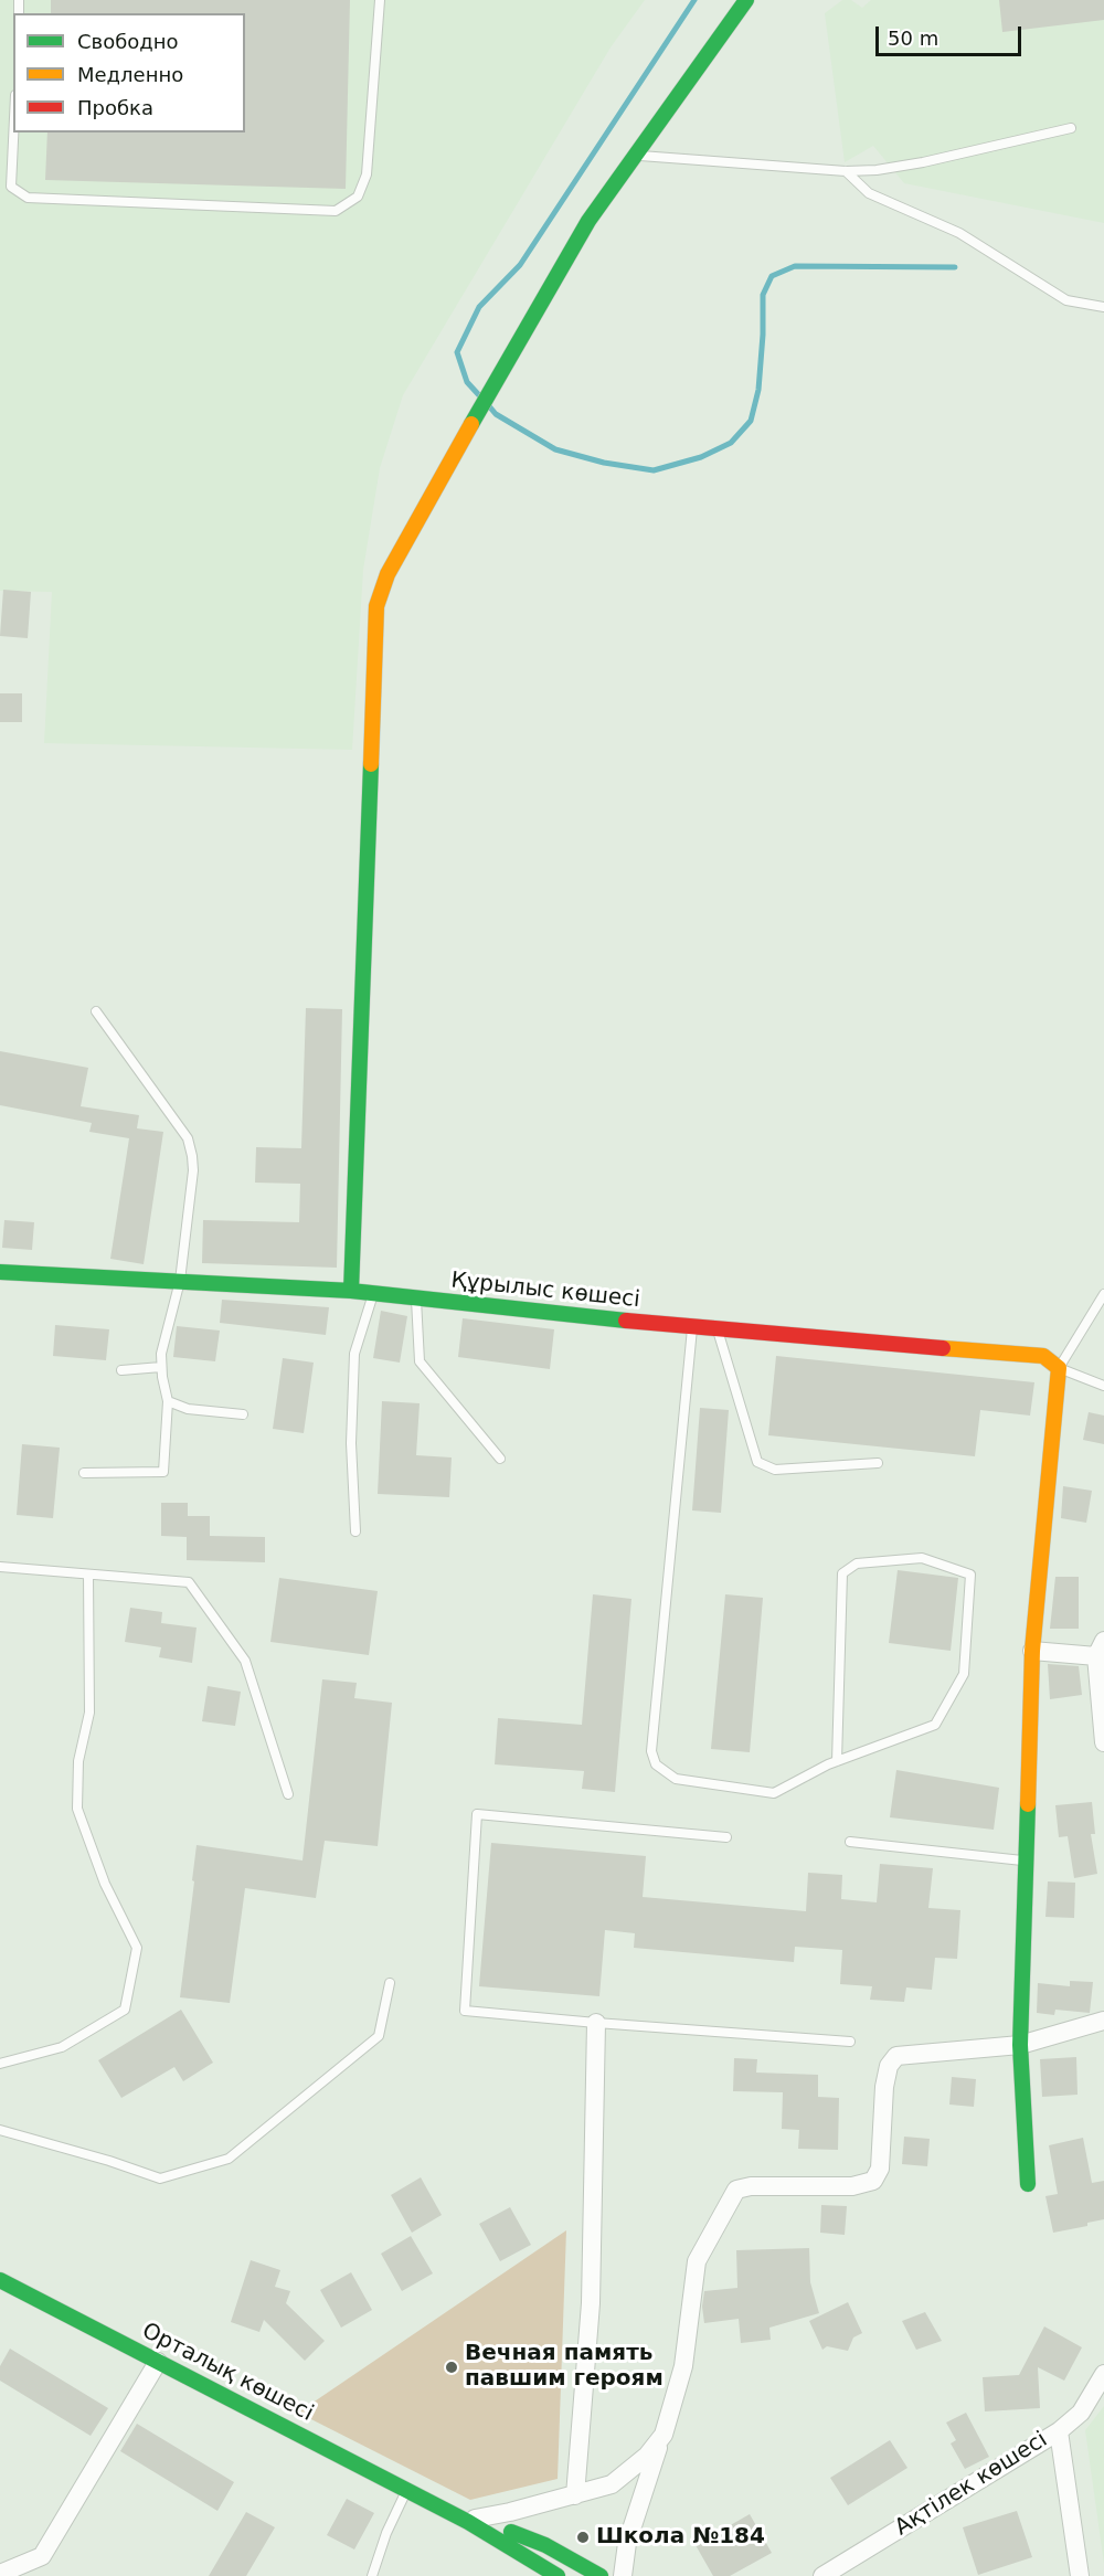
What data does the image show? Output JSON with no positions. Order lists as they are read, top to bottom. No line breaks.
{"streets":{"street":["Құрылыс көшесі","Орталық көшесі","Ақтілек көшесі"]},"places":["Вечная память павшим героям","Школа №184"],"legend":["Свободно","Медленно","Пробка"],"scale_bar":"50 m"}
